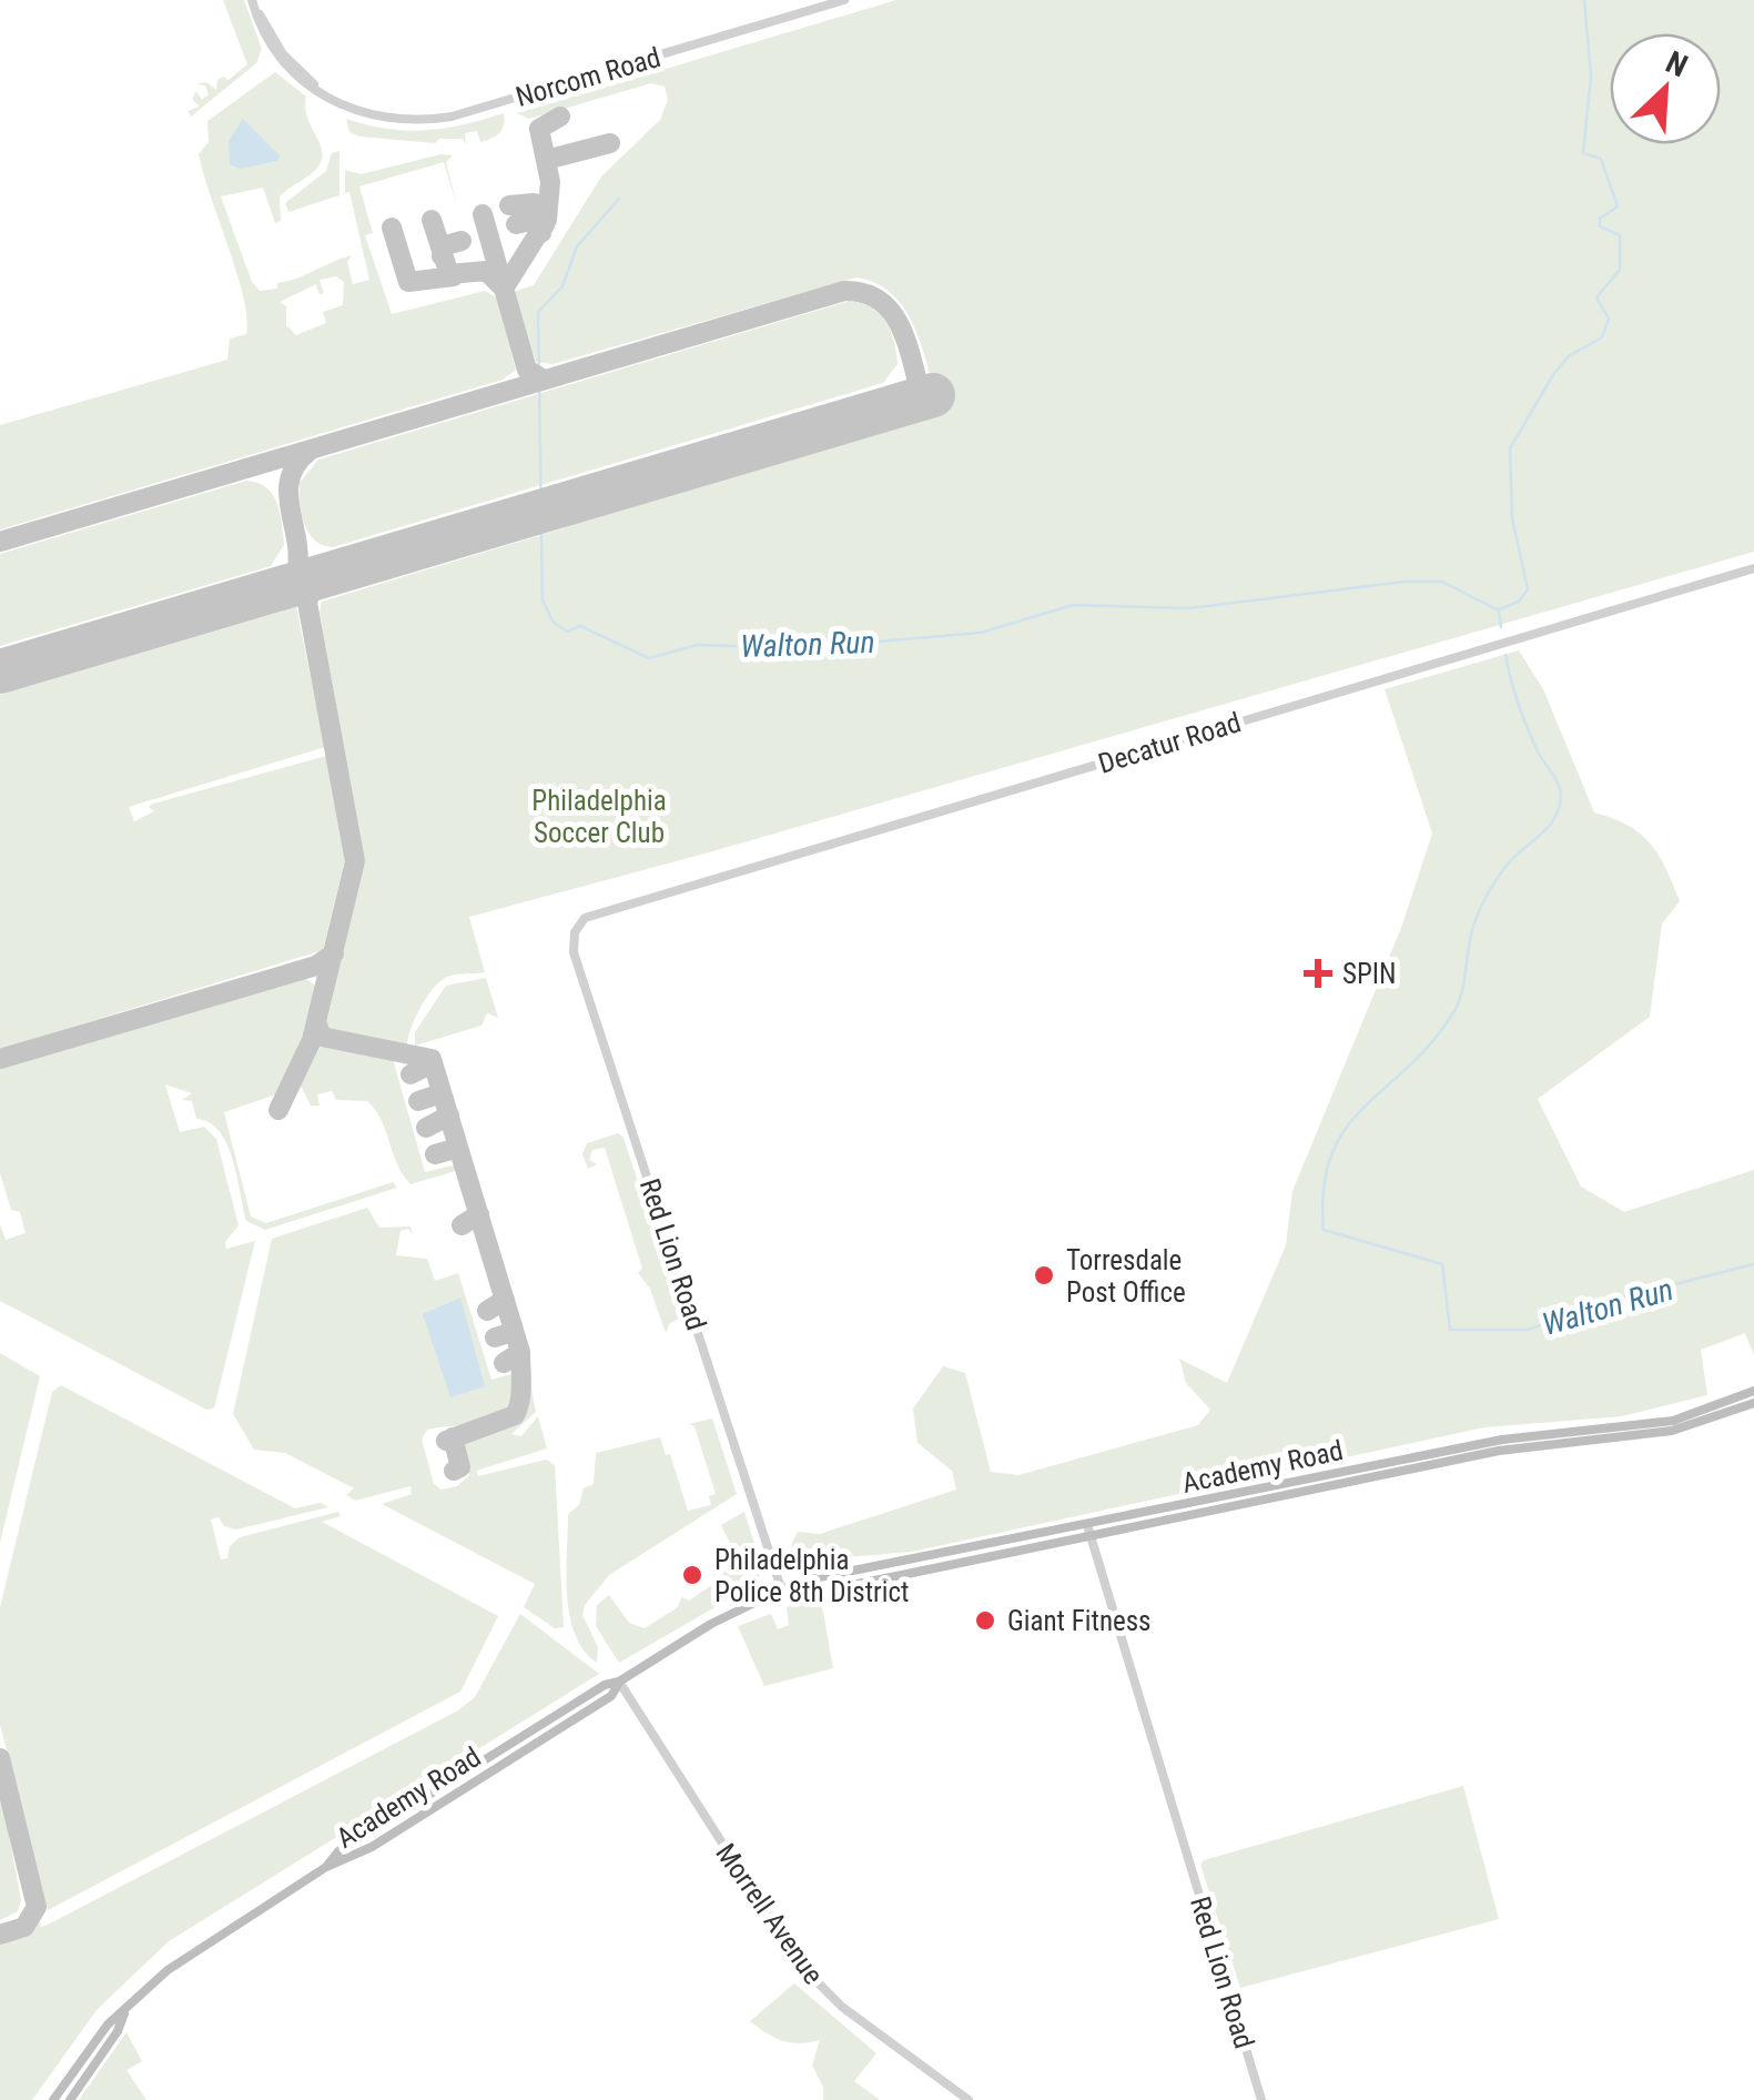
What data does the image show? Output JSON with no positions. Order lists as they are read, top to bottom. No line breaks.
{"streets":{"main road":["Academy Road"],"street":["Norcom Road","Decatur Road","Red Lion Road","Morrell Avenue"]},"crossings":[["Decatur Road","Red Lion Road"],["Red Lion Road","Academy Road"],["Academy Road","Morrell Avenue"]],"water":["Walton Run"],"parks":["Philadelphia Soccer Club"],"places":{"health":["SPIN"],"other":["Torresdale Post Office","Philadelphia Police 8th District","Giant Fitness"]},"north":"top right"}
